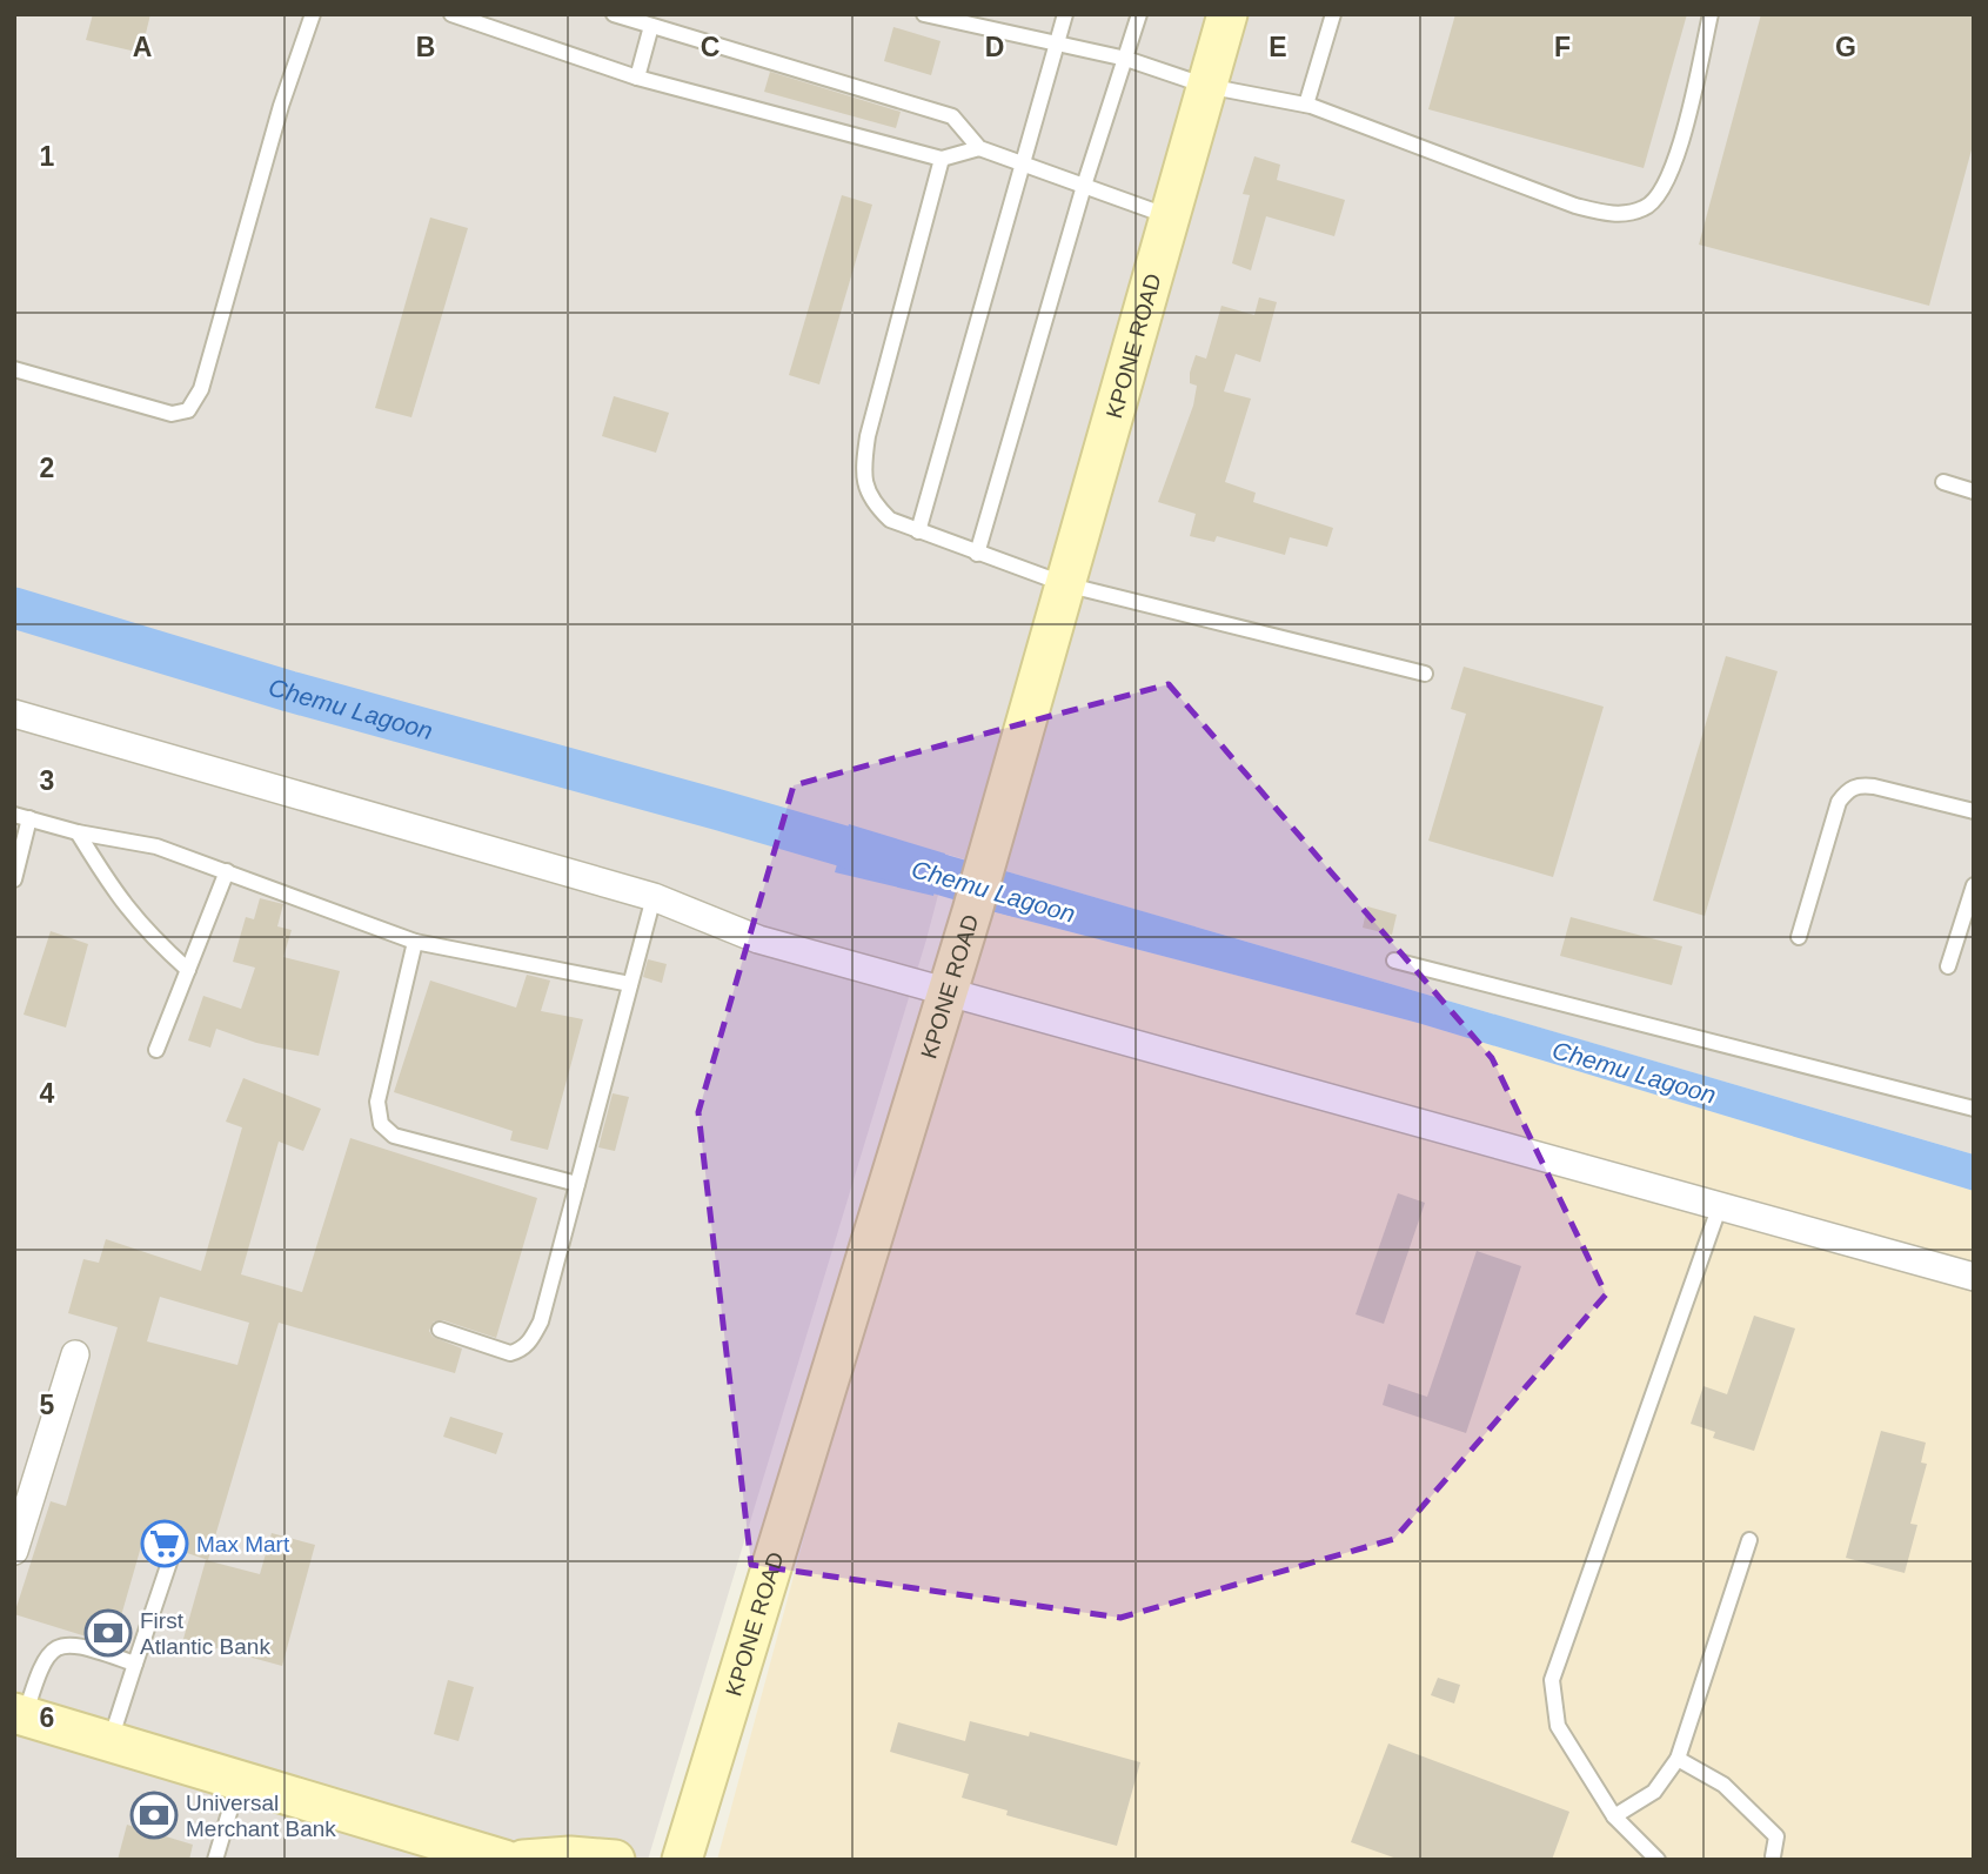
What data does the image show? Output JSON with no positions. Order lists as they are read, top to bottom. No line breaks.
{"streets":{"main road":["KPONE ROAD"]},"water":["Chemu Lagoon"],"places":{"supermarket":["Max Mart"],"bank":["First Atlantic Bank","Universal Merchant Bank"]},"grid":{"columns":["A","B","C","D","E","F","G"],"rows":["1","2","3","4","5","6"]}}
